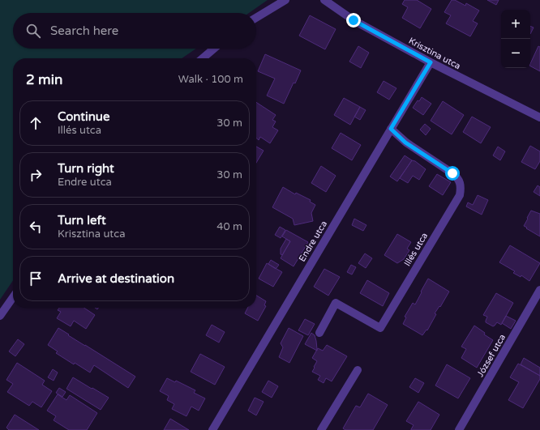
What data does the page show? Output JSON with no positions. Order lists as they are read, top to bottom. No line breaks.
{"streets":{"street":["Krisztina utca","Endre utca","Illés utca","József utca"]},"crossings":[["Krisztina utca","Endre utca"],["Endre utca","Illés utca"]],"page":{"map_buttons":["+","−"],"search":"Search here","heading":["2 min","Walk · 100 m"],"list":[["Continue","Illés utca","30 m"],["Turn right","Endre utca","30 m"],["Turn left","Krisztina utca","40 m"],"Arrive at destination"]}}
